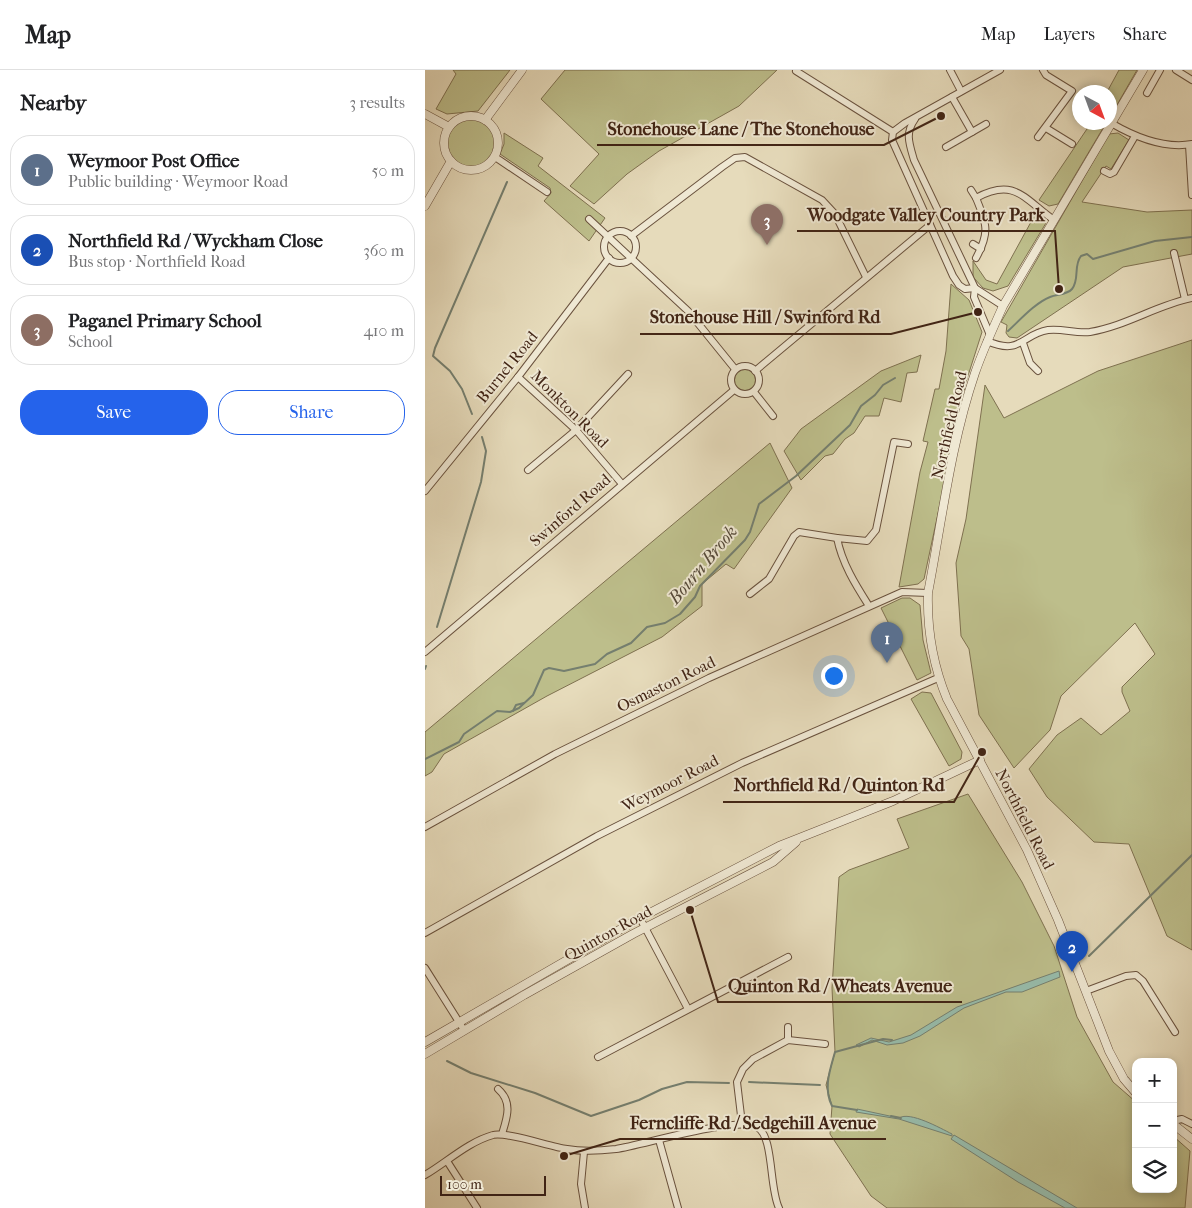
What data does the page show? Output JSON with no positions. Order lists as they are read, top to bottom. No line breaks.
{"streets":{"street":["Burnel Road","Monkton Road","Northfield Road","Swinford Road","Osmaston Road","Weymoor Road","Quinton Road"]},"crossings":[["Burnel Road","Monkton Road"],["Monkton Road","Swinford Road"],["Northfield Road","Osmaston Road"],["Northfield Road","Weymoor Road"],["Northfield Road","Quinton Road"]],"water":["Bourn Brook"],"places":["Stonehouse Lane / The Stonehouse","Woodgate Valley Country Park","Stonehouse Hill / Swinford Rd","Northfield Rd / Quinton Rd","Quinton Rd / Wheats Avenue","Ferncliffe Rd / Sedgehill Avenue"],"scale_bar":"100 m","north":"bottom right","page":{"header":"Map","nav":["Map","Layers","Share"],"heading":["Nearby","3 results"],"list":[{"mark":"1","name":"Weymoor Post Office","note":"Public building · Weymoor Road","value":"50 m"},{"mark":"2","name":"Northfield Rd / Wyckham Close","note":"Bus stop · Northfield Road","value":"360 m"},{"mark":"3","name":"Paganel Primary School","note":"School","value":"410 m"}],"pins":["3","1","2"],"buttons":["Save","Share"],"map_buttons":["+","−"],"scale":"100 m"}}
